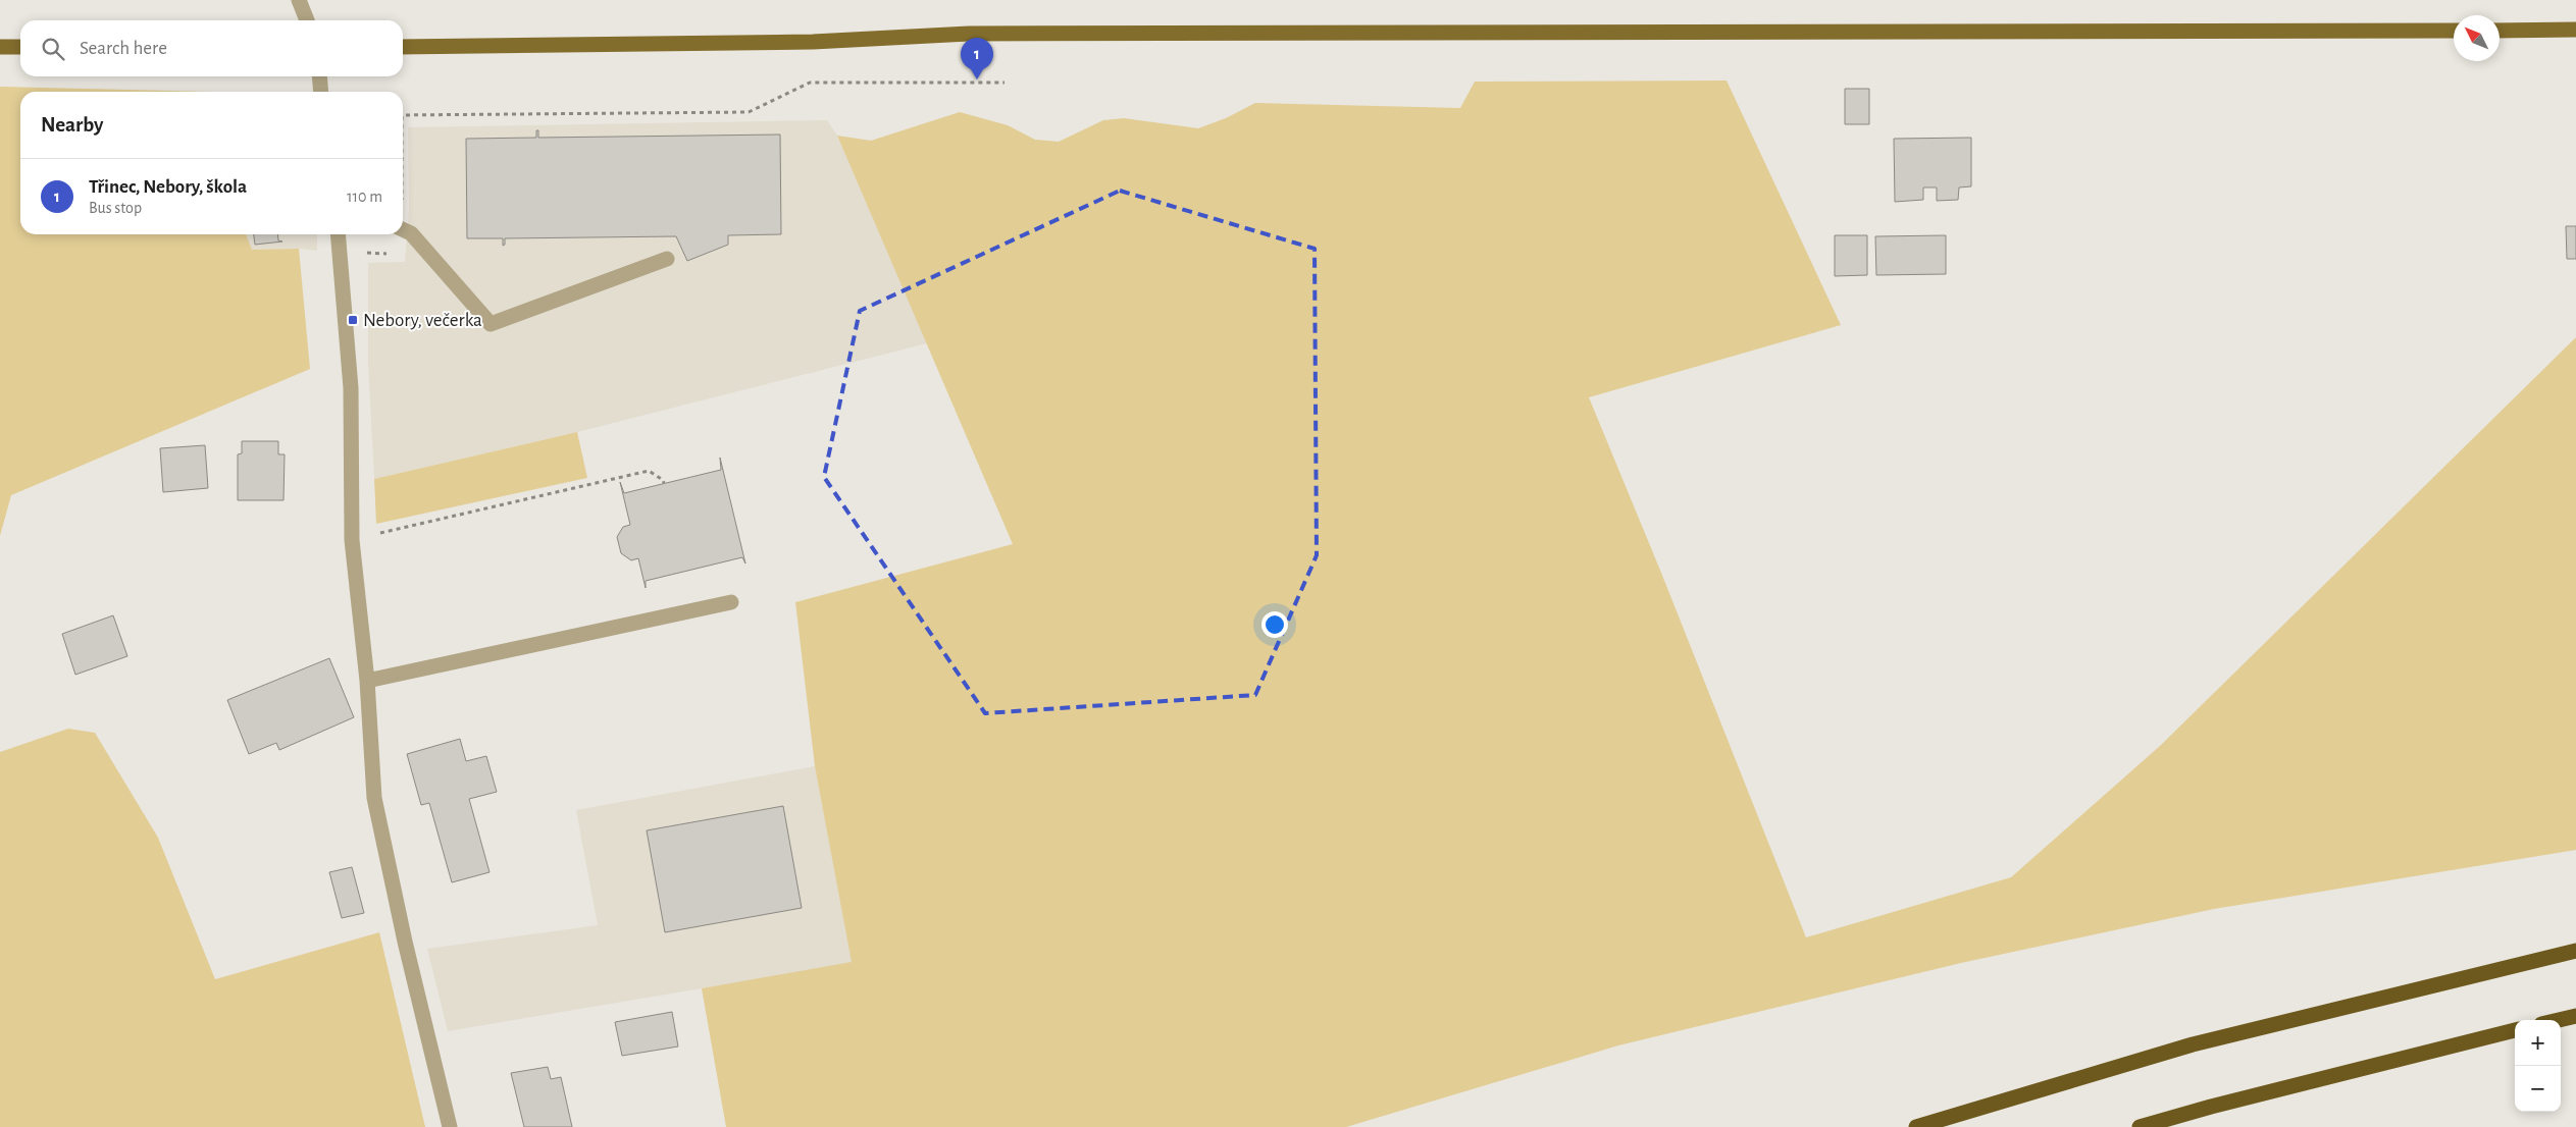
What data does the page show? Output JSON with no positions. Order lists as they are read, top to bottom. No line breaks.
{"places":{"transit":["Nebory, večerka"]},"north":"top left","page":{"search":"Search here","pins":"1","heading":"Nearby","list":[{"mark":"1","name":"Třinec, Nebory, škola","note":"Bus stop","value":"110 m"}],"map_buttons":["+","−"]}}
